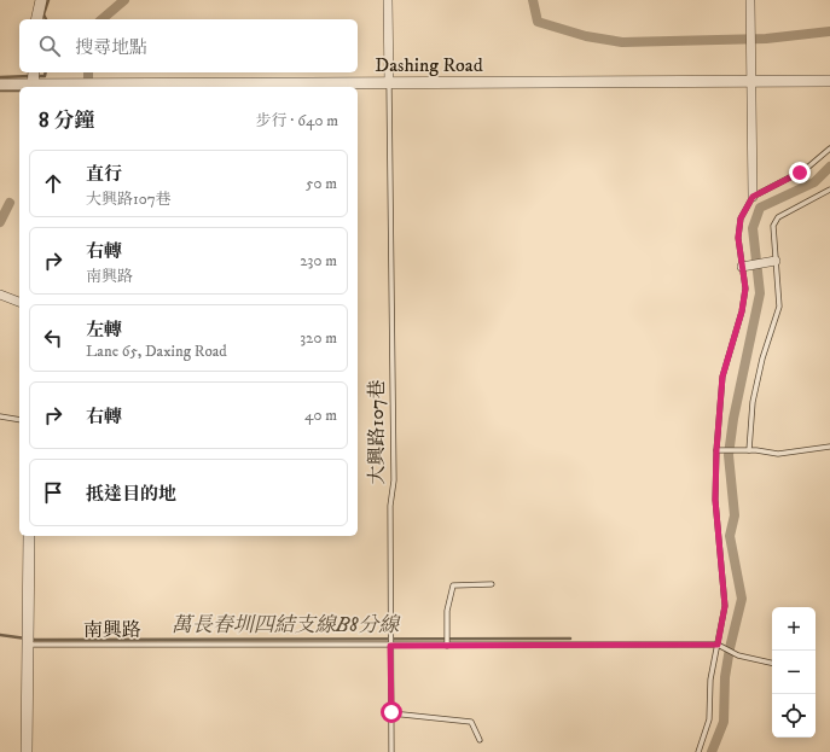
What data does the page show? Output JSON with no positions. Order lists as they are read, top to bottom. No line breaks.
{"streets":{"street":["Dashing Road"],"lane":["大興路107巷","南興路"]},"crossings":[["Dashing Road","大興路107巷"],["大興路107巷","南興路"]],"water":["萬長春圳四結支線B8分線"],"page":{"search":"搜尋地點","heading":["8 分鐘","步行 · 640 m"],"list":[["直行","大興路107巷","50 m"],["右轉","南興路","230 m"],["左轉","Lane 65, Daxing Road","320 m"],["右轉","40 m"],"抵達目的地"],"map_buttons":["+","−"]}}
